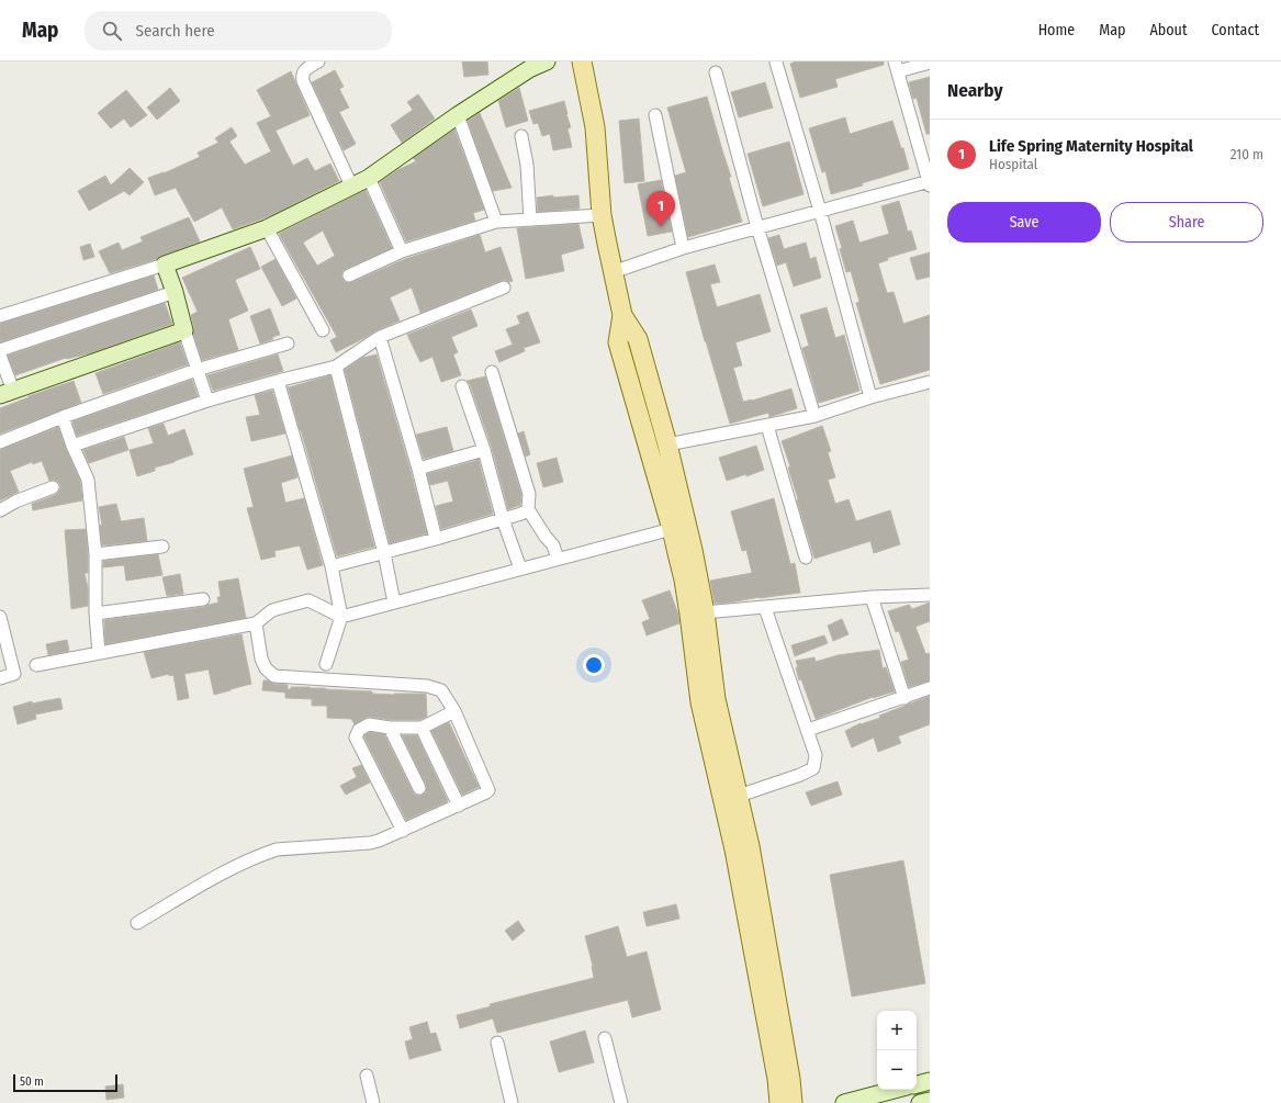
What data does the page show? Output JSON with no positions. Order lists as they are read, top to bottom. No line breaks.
{"scale_bar":"50 m","page":{"header":"Map","search":"Search here","nav":["Home","Map","About","Contact"],"heading":"Nearby","list":[{"mark":"1","name":"Life Spring Maternity Hospital","note":"Hospital","value":"210 m"}],"buttons":["Save","Share"],"pins":"1","map_buttons":["+","−"],"scale":"50 m"}}
